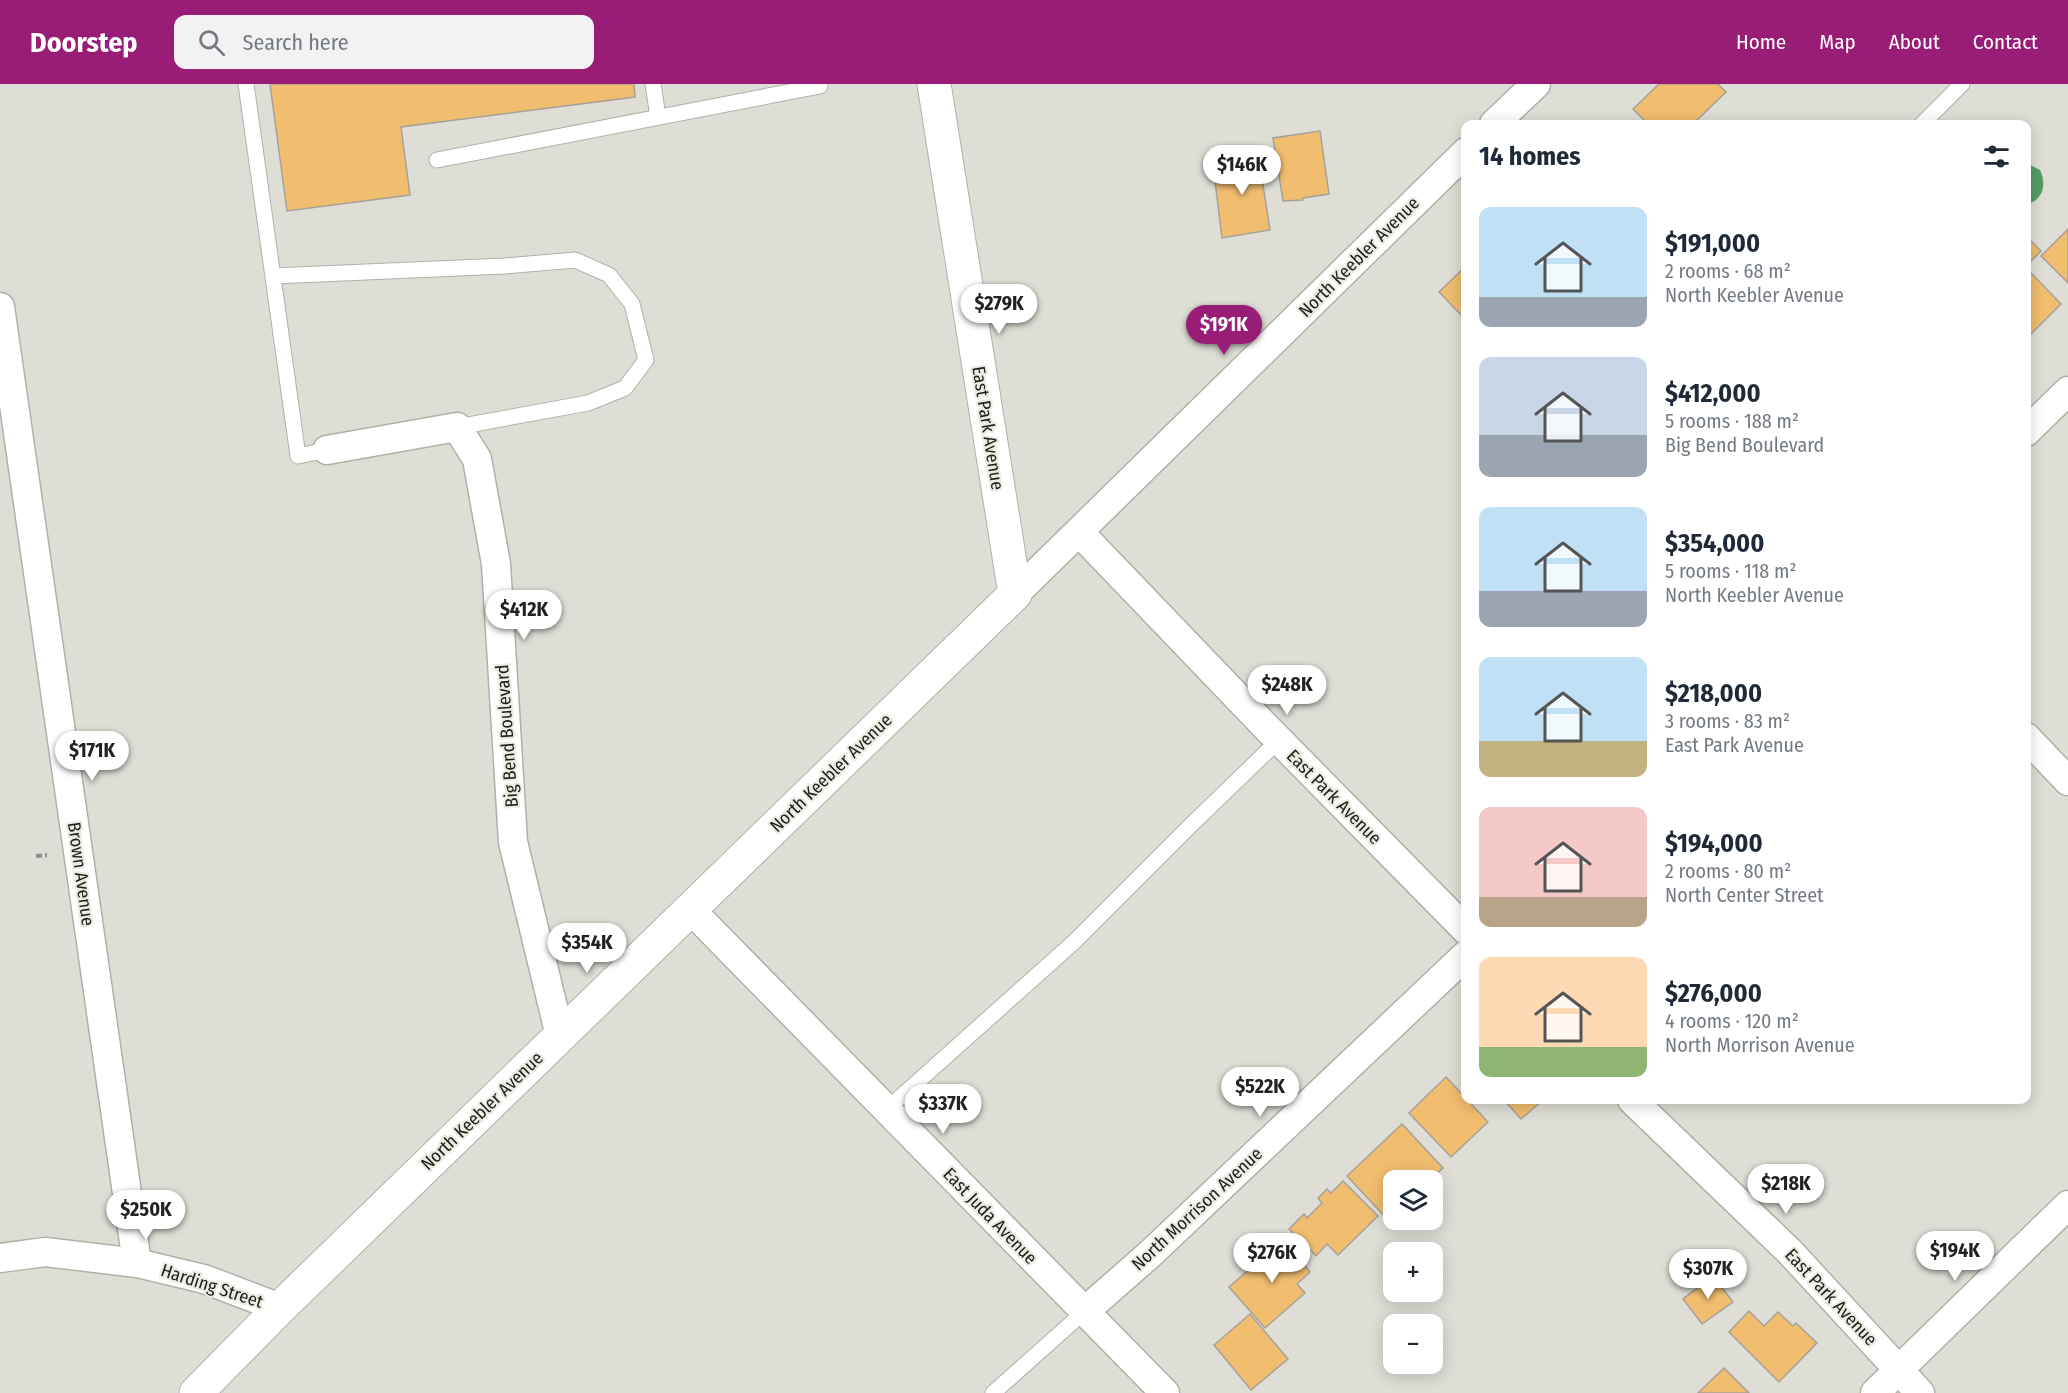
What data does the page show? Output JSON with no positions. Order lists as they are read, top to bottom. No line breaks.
{"streets":{"street":["North Keebler Avenue","East Park Avenue","Big Bend Boulevard","Brown Avenue","North Morrison Avenue","East Juda Avenue","Harding Street"]},"crossings":[["North Keebler Avenue","East Park Avenue"],["North Keebler Avenue","Big Bend Boulevard"],["North Keebler Avenue","East Juda Avenue"],["North Keebler Avenue","Harding Street"],["Brown Avenue","Harding Street"],["North Morrison Avenue","East Juda Avenue"]],"page":{"header":"Doorstep","search":"Search here","nav":["Home","Map","About","Contact"],"heading":"14 homes","price":["$146K","$279K","$191K","$412K","$248K","$171K","$354K","$522K","$337K","$218K","$250K","$194K","$276K","$307K"],"list":[{"name":"$191,000","note":"2 rooms · 68 m² · North Keebler Avenue"},{"name":"$412,000","note":"5 rooms · 188 m² · Big Bend Boulevard"},{"name":"$354,000","note":"5 rooms · 118 m² · North Keebler Avenue"},{"name":"$218,000","note":"3 rooms · 83 m² · East Park Avenue"},{"name":"$194,000","note":"2 rooms · 80 m² · North Center Street"},{"name":"$276,000","note":"4 rooms · 120 m² · North Morrison Avenue"}],"map_buttons":["+","−"]}}
